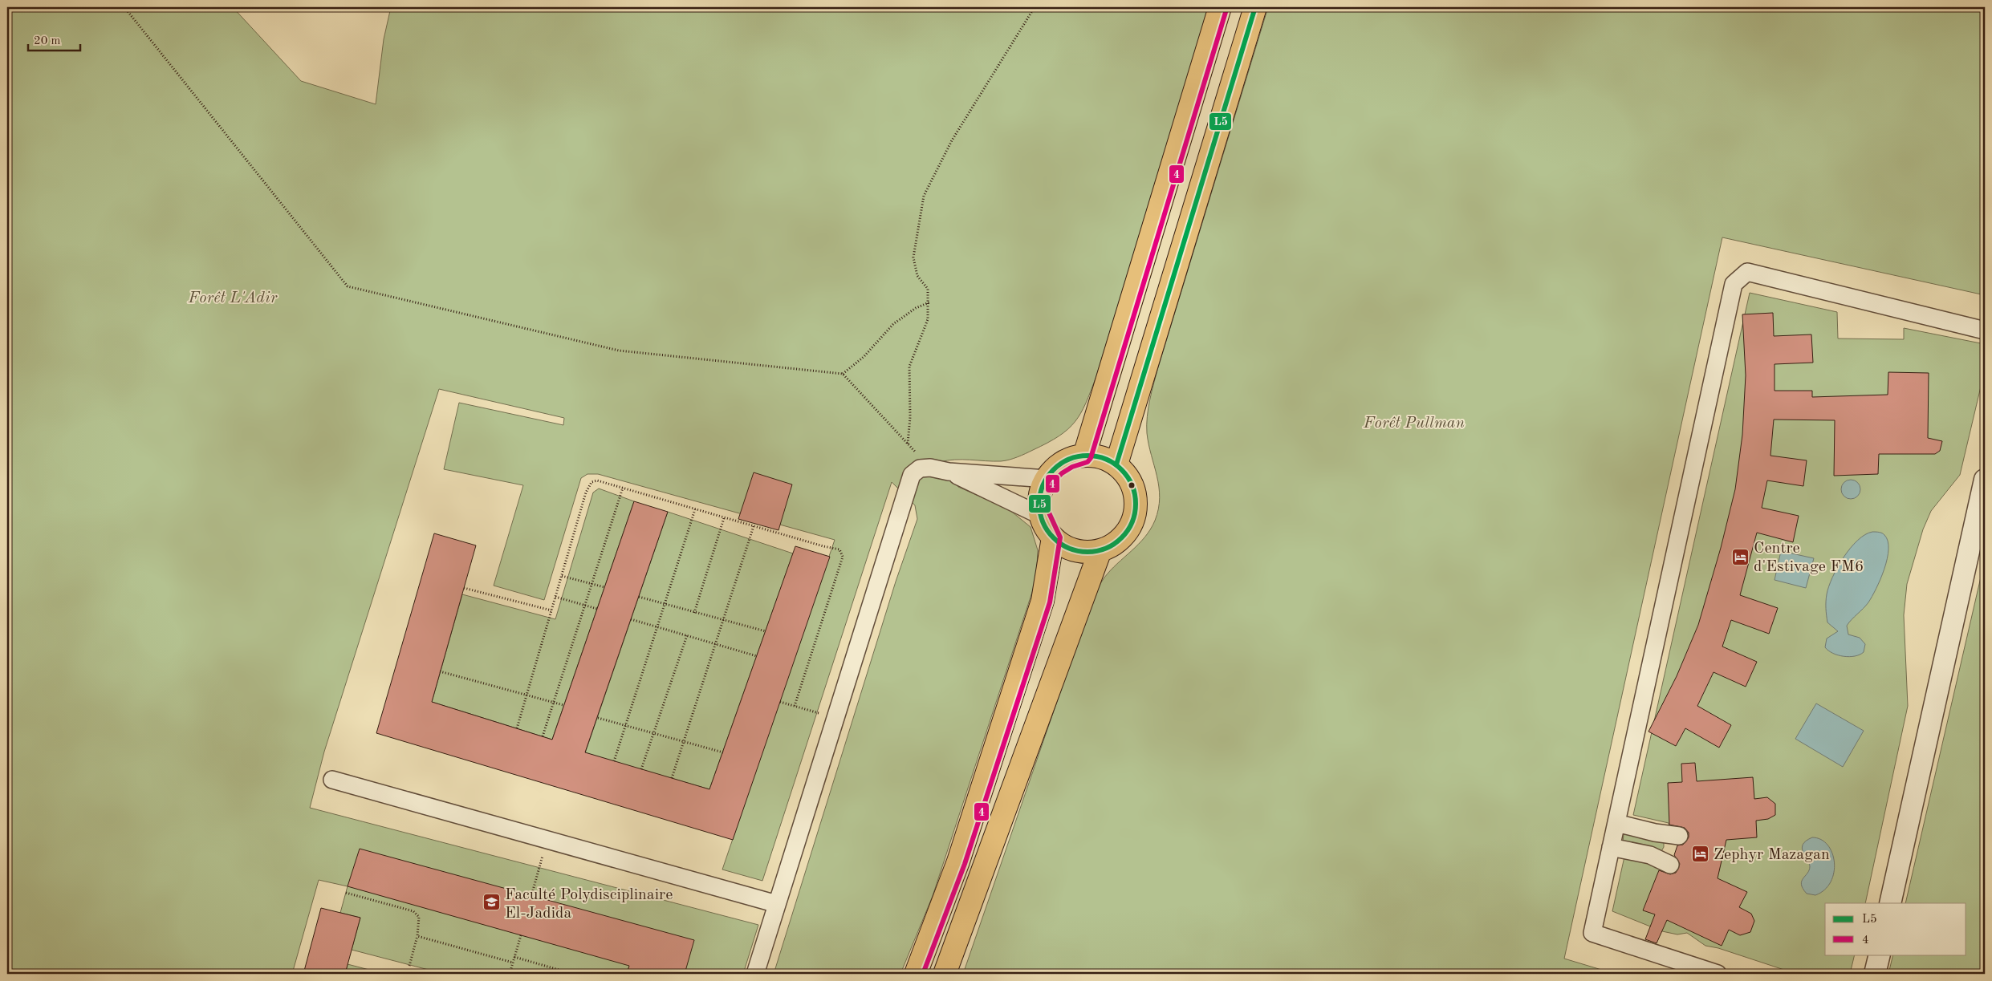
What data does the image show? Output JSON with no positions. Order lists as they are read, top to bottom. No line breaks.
{"parks":["Forêt L'Adir","Forêt Pullman"],"places":{"hotel":["Centre d'Estivage FM6","Zephyr Mazagan"],"school or university":["Faculté Polydisciplinaire El-Jadida"]},"lines":["transit line L5","transit line 4"],"legend":["L5","4"],"scale_bar":"20 m"}
